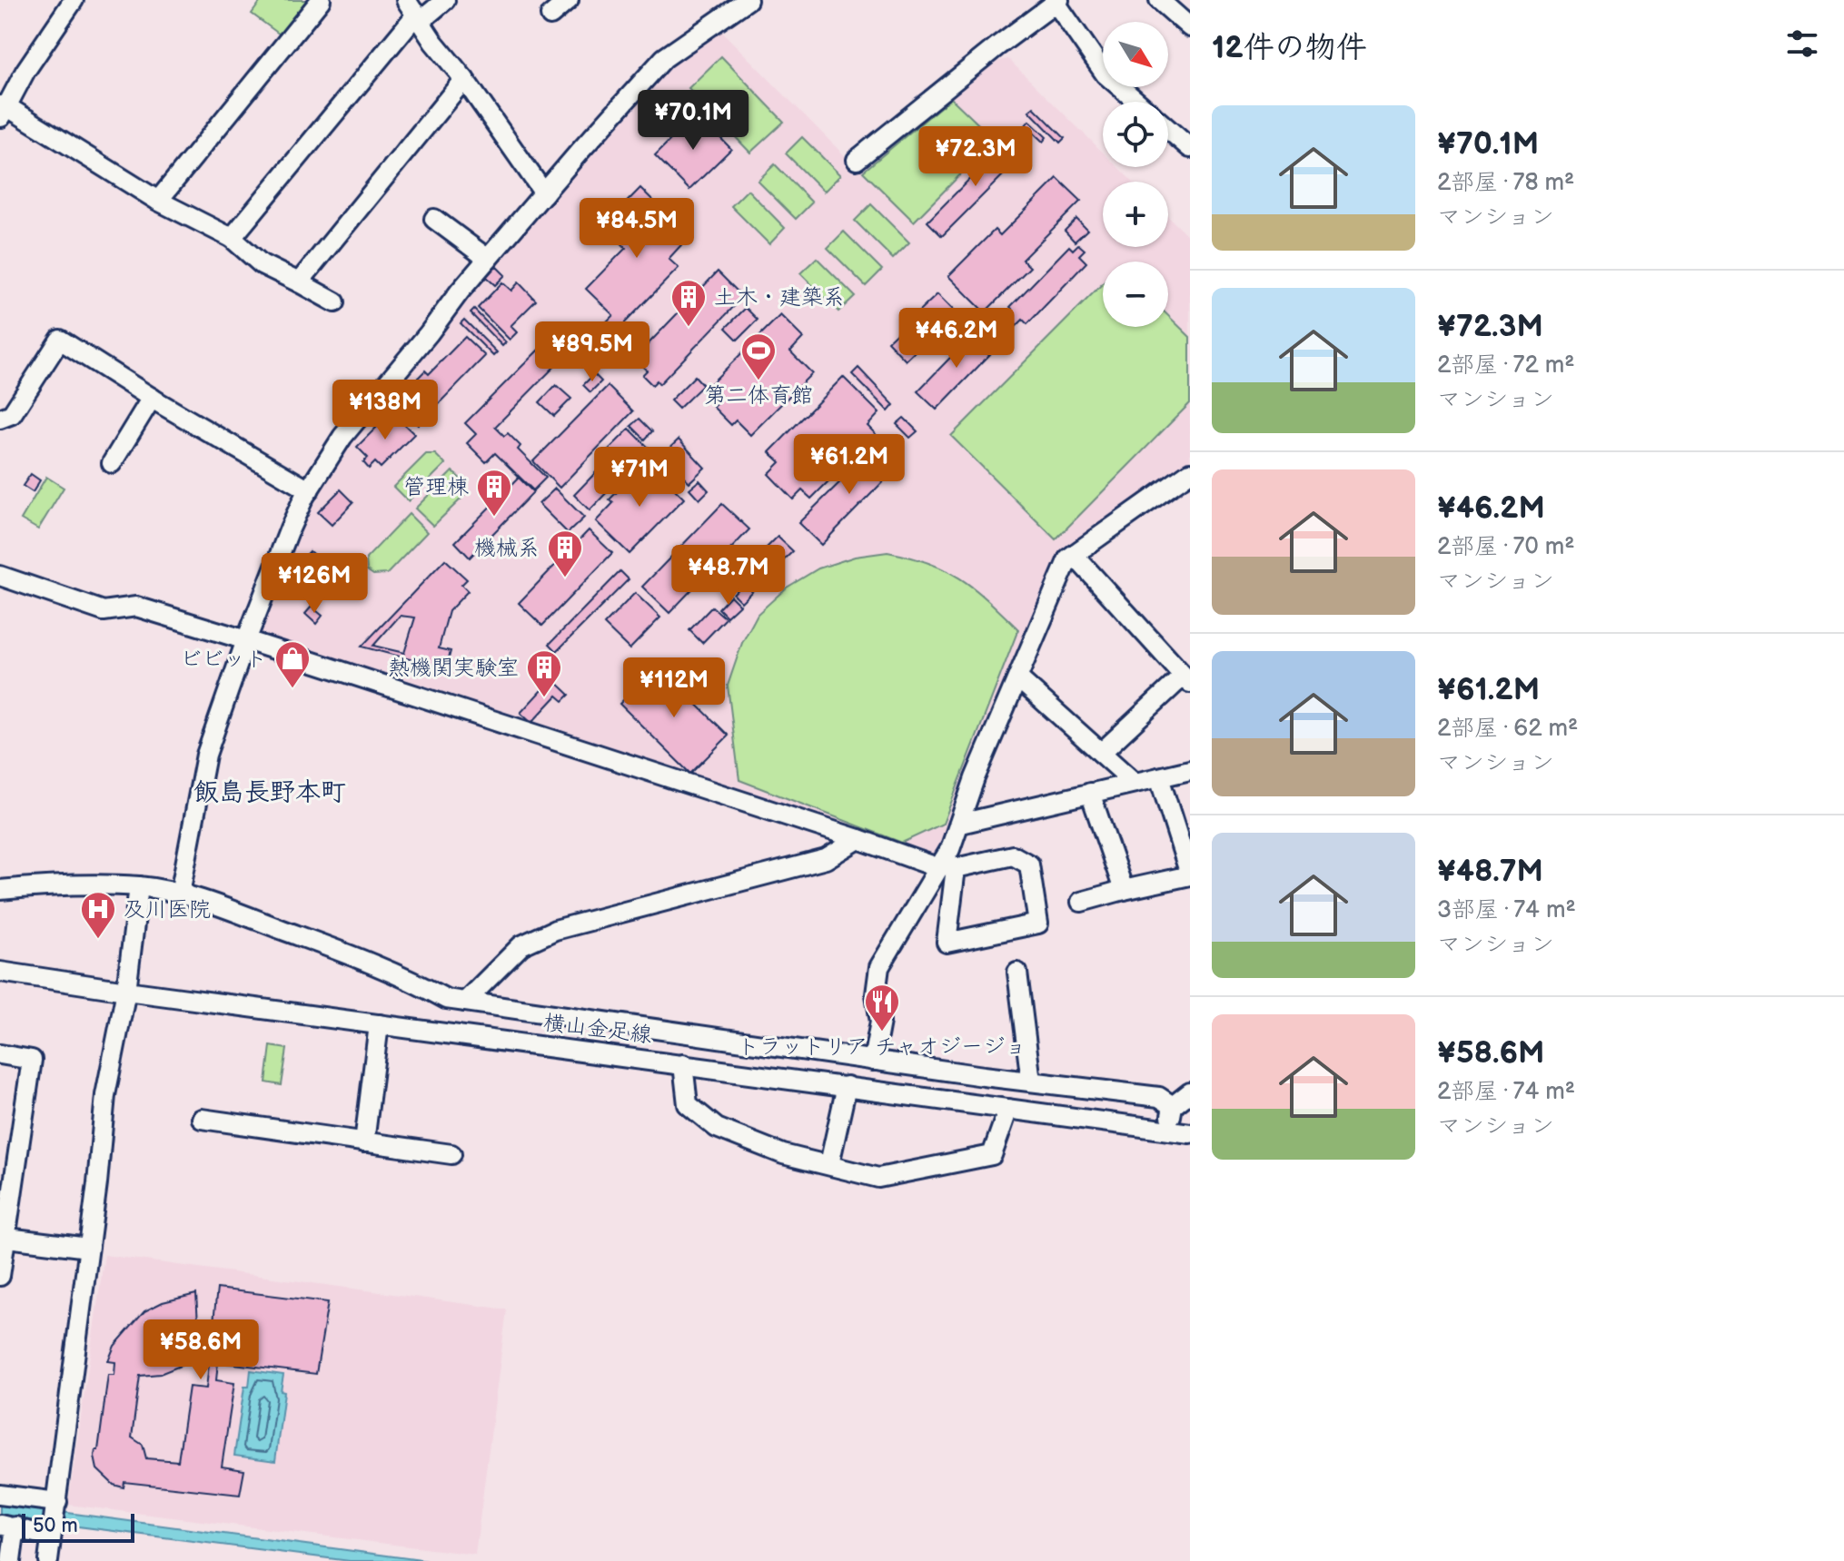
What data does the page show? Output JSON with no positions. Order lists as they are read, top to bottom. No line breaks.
{"streets":{"street":["横山金足線"]},"districts":["飯島長野本町"],"places":{"building":["土木・建築系","管理棟","機械系","熱機関実験室"],"sports":["第二体育館"],"shop":["ビビット"],"hospital":["及川医院"],"restaurant":["トラットリア チャオジージョ"]},"scale_bar":"50 m","north":"bottom right","page":{"heading":"12件の物件","map_buttons":["+","−"],"list":[{"name":"¥70.1M","note":"2部屋 · 78 m² · マンション"},{"name":"¥72.3M","note":"2部屋 · 72 m² · マンション"},{"name":"¥46.2M","note":"2部屋 · 70 m² · マンション"},{"name":"¥61.2M","note":"2部屋 · 62 m² · マンション"},{"name":"¥48.7M","note":"3部屋 · 74 m² · マンション"},{"name":"¥58.6M","note":"2部屋 · 74 m² · マンション"}],"price":["¥70.1M","¥72.3M","¥84.5M","¥46.2M","¥89.5M","¥138M","¥61.2M","¥71M","¥48.7M","¥126M","¥112M","¥58.6M"],"scale":"50 m"}}
